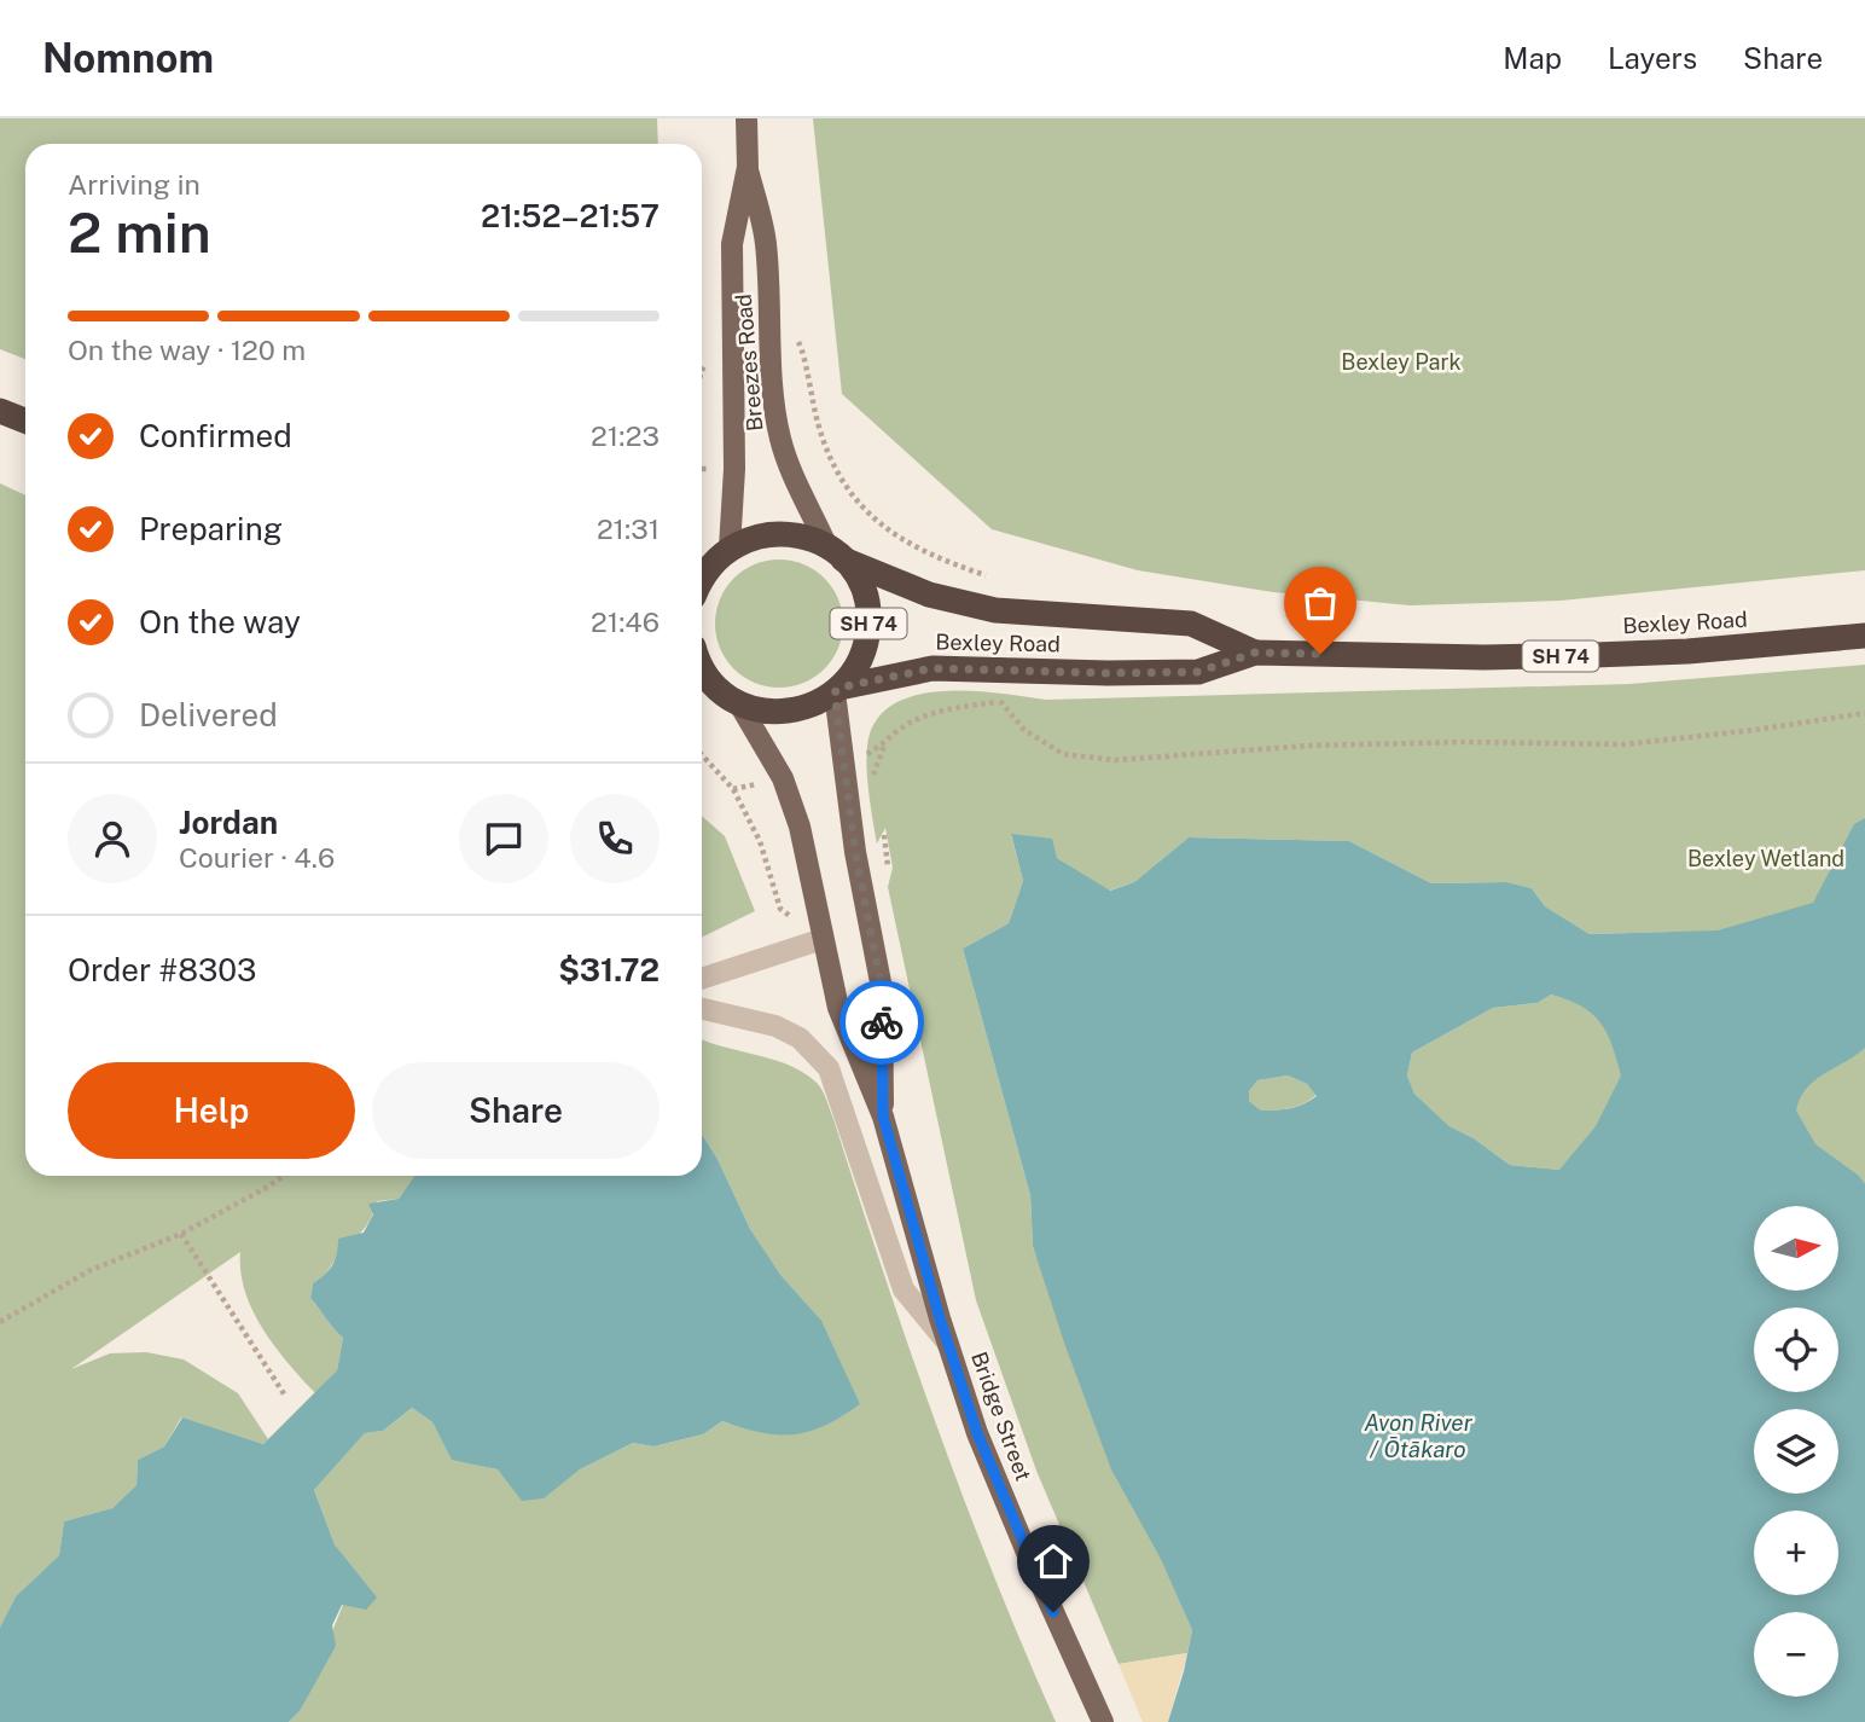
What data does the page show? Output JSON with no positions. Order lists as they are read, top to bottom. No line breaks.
{"streets":{"highway":["Bexley Road","SH 74"],"main road":["Breezes Road","Bridge Street"]},"crossings":[["Breezes Road","Bexley Road"],["Breezes Road","SH 74"],["Bexley Road","SH 74"],["Bexley Road","Bridge Street"],["SH 74","Bridge Street"]],"water":["Avon River / Ōtākaro"],"parks":["Bexley Park","Bexley Wetland"],"north":"right","page":{"header":"Nomnom","nav":["Map","Layers","Share"],"heading":["2 min","Arriving in","21:52–21:57"],"panel":["Jordan","Courier · 4.6","Order #8303","$31.72"],"bar":"On the way · 120 m","list":[["Confirmed","21:23"],["Preparing","21:31"],["On the way","21:46"],"Delivered"],"buttons":["Help","Share"],"map_buttons":["+","−"]}}
